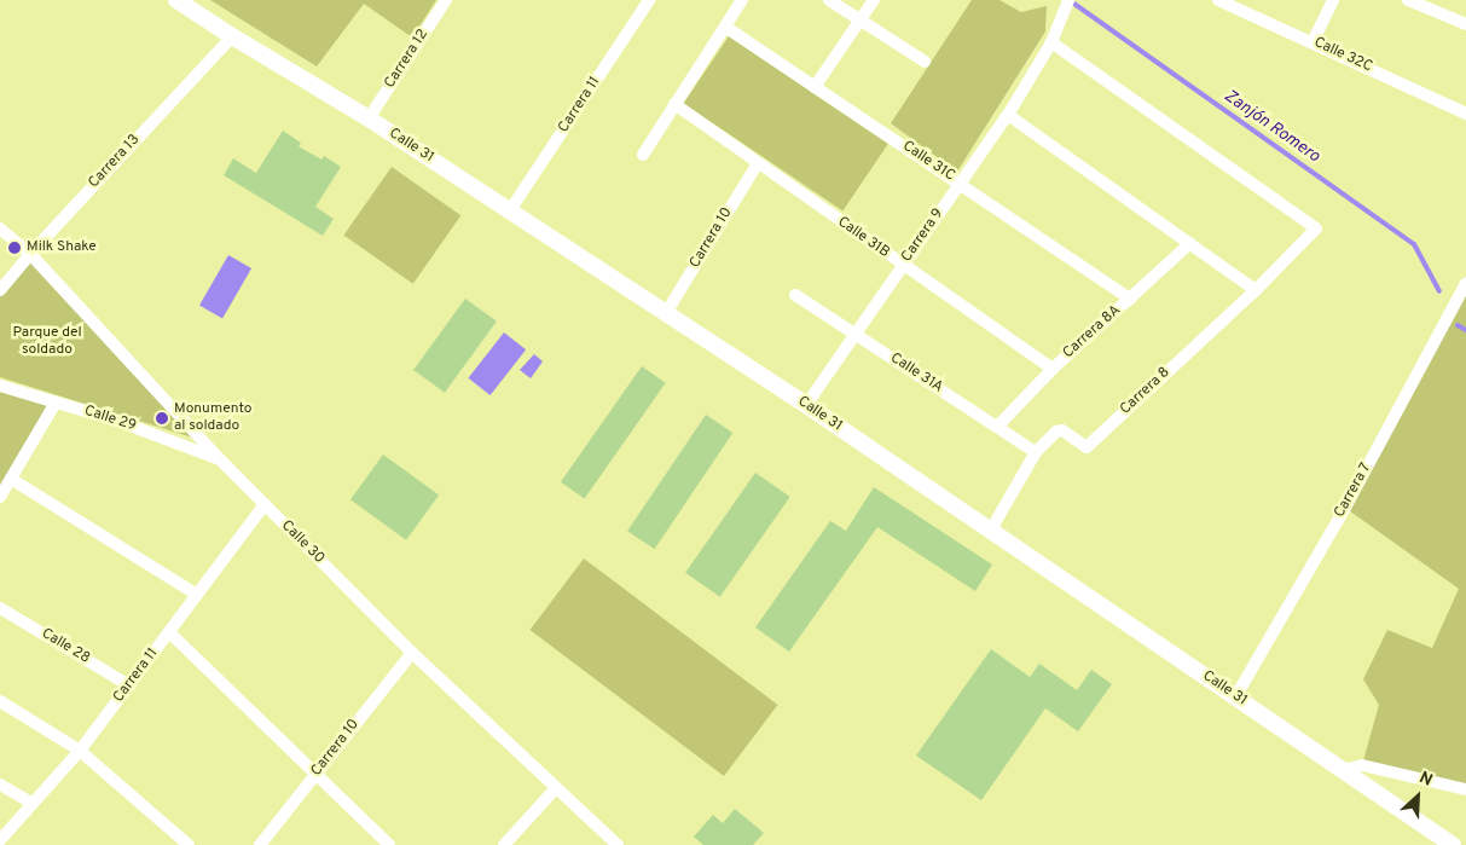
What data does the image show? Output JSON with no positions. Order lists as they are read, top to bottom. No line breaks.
{"streets":{"main road":["Calle 31"],"street":["Calle 32C","Carrera 12","Carrera 11","Carrera 13","Calle 31C","Carrera 9","Carrera 10","Calle 31B","Carrera 8A","Calle 31A","Carrera 8","Calle 29","Carrera 7","Calle 30","Calle 28"]},"crossings":[["Carrera 12","Calle 31"],["Carrera 11","Calle 31"],["Carrera 11","Calle 30"],["Carrera 11","Calle 28"],["Calle 31","Carrera 13"],["Calle 31","Carrera 9"],["Calle 31","Carrera 10"],["Calle 31","Carrera 8"],["Calle 31","Carrera 7"],["Carrera 13","Calle 30"],["Calle 31C","Carrera 9"],["Calle 31C","Carrera 8A"],["Carrera 9","Calle 31B"],["Carrera 9","Calle 31A"],["Carrera 9","Carrera 8"],["Carrera 10","Calle 31B"],["Carrera 10","Calle 30"],["Calle 31B","Carrera 8A"],["Carrera 8A","Calle 31A"],["Calle 31A","Carrera 8"],["Calle 29","Calle 30"]],"water":["Zanjón Romero"],"parks":["Parque del soldado"],"places":["Milk Shake","Monumento al soldado"],"north":"top right"}
